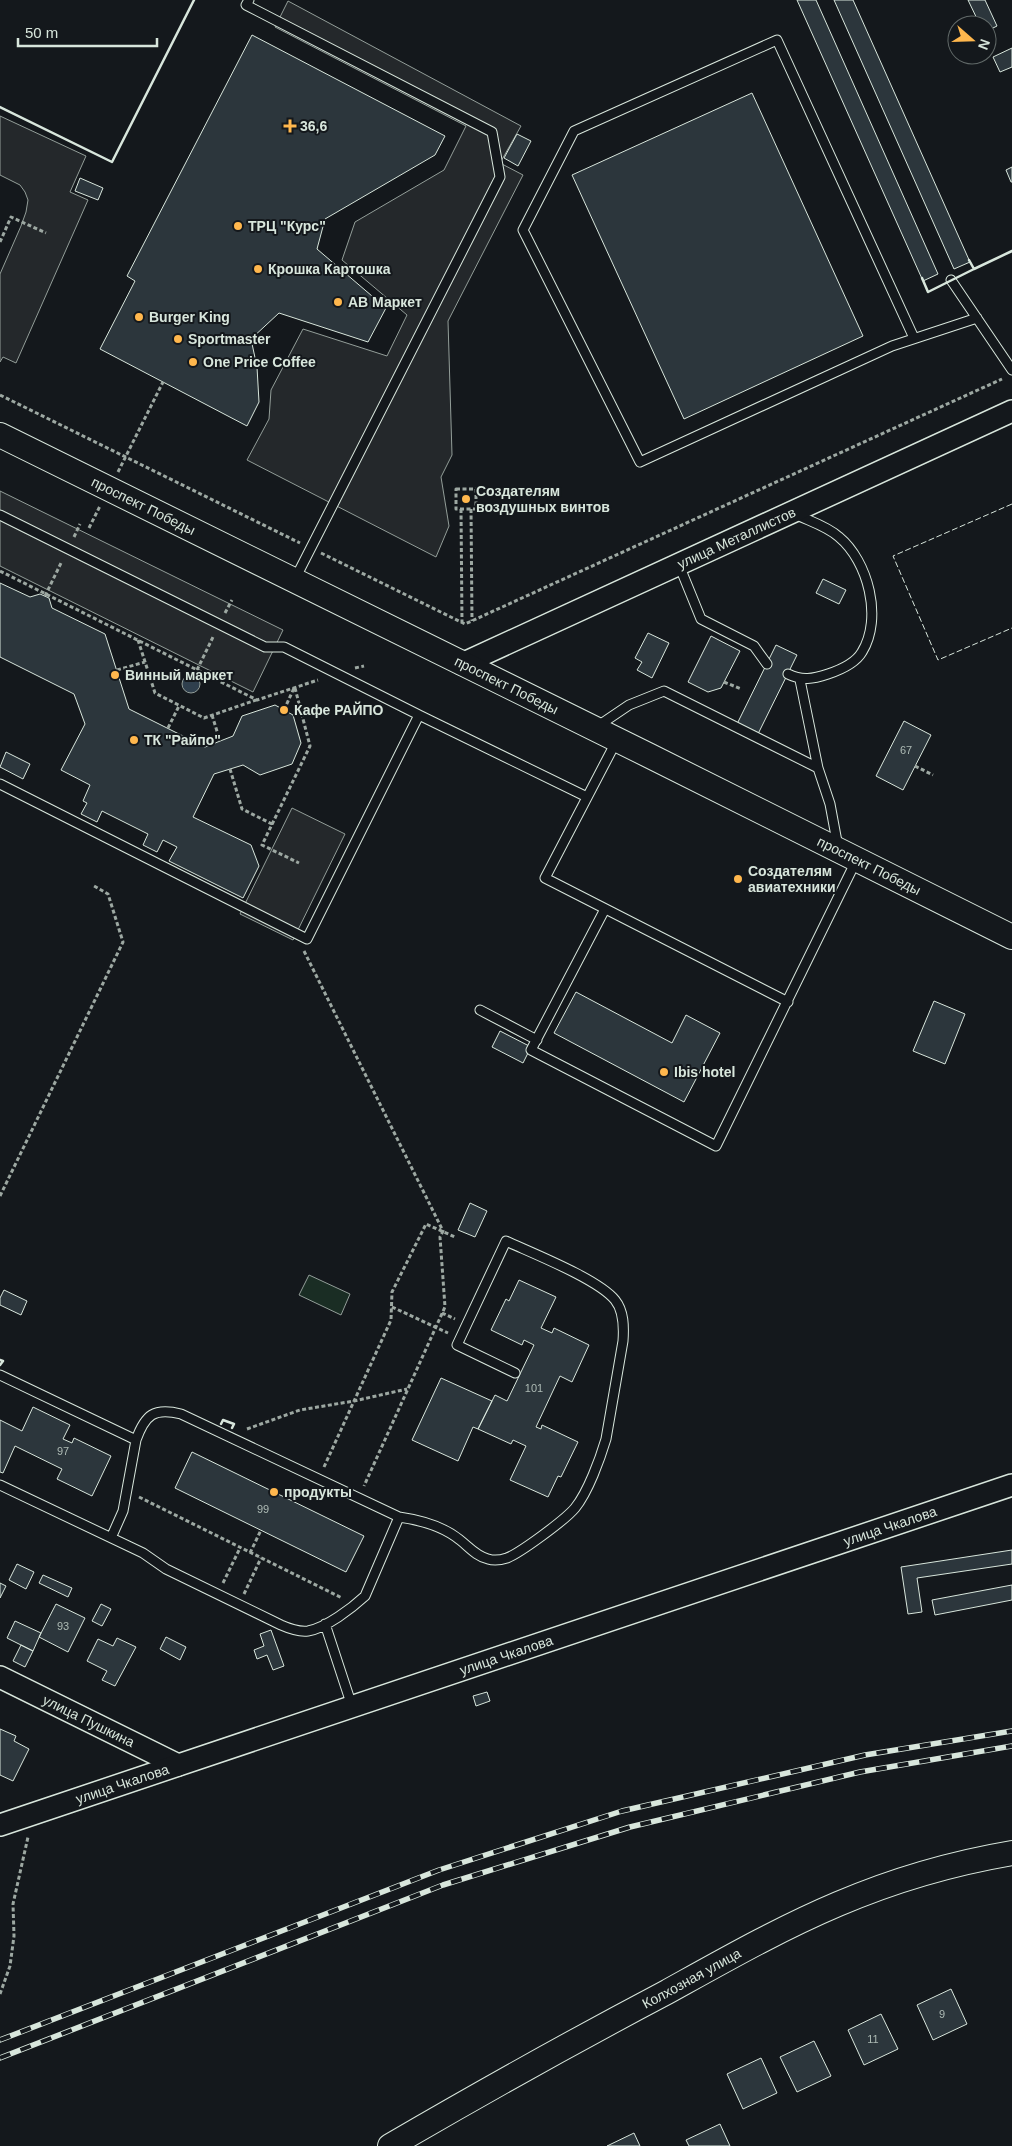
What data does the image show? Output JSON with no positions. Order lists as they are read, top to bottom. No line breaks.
{"streets":{"main road":["проспект Победы","Колхозная улица"],"street":["улица Металлистов","улица Чкалова","улица Пушкина"]},"crossings":[["проспект Победы","улица Металлистов"],["улица Чкалова","улица Пушкина"]],"places":{"health":["36,6"],"other":["ТРЦ \"Курс\"","Крошка Картошка","АВ Маркет","Burger King","Sportmaster","One Price Coffee","Создателям воздушных винтов","Винный маркет","Кафе РАЙПО","ТК \"Райпо\"","Создателям авиатехники","Ibis hotel","продукты"]},"house_numbers":["67","101","97","99","93","9","11"],"scale_bar":"50 m","north":"right"}
